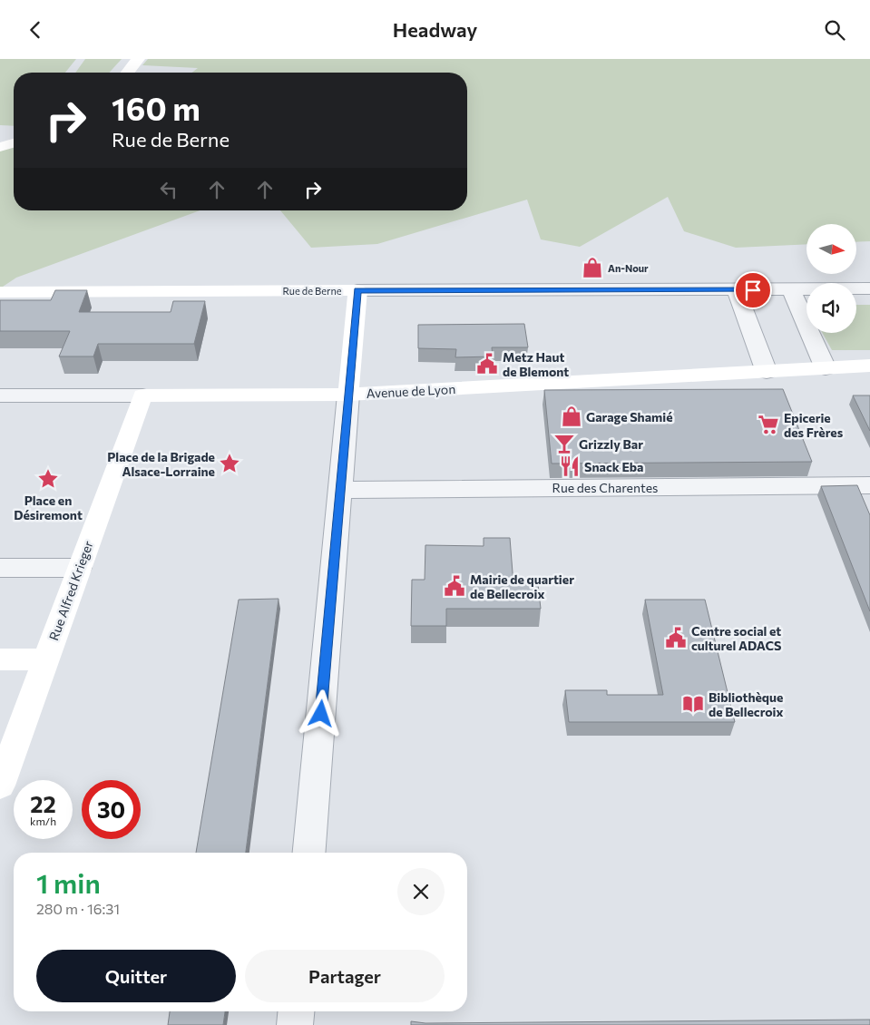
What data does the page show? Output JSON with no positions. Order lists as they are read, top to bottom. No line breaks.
{"streets":{"street":["Rue de Berne","Avenue de Lyon","Rue des Charentes","Rue Alfred Krieger"]},"crossings":[["Avenue de Lyon","Rue Alfred Krieger"]],"places":{"shop":["An-Nour","Garage Shamié"],"public building":["Metz Haut de Blemont","Mairie de quartier de Bellecroix","Centre social et culturel ADACS"],"supermarket":["Epicerie des Frères"],"bar":["Grizzly Bar"],"place":["Place de la Brigade Alsace-Lorraine","Place en Désiremont"],"restaurant":["Snack Eba"],"library":["Bibliothèque de Bellecroix"]},"north":"right","page":{"header":"Headway","turn":["160 m","Rue de Berne"],"speed":"22 km/h","limit":"30","heading":["1 min","280 m · 16:31"],"buttons":["Quitter","Partager"]}}
